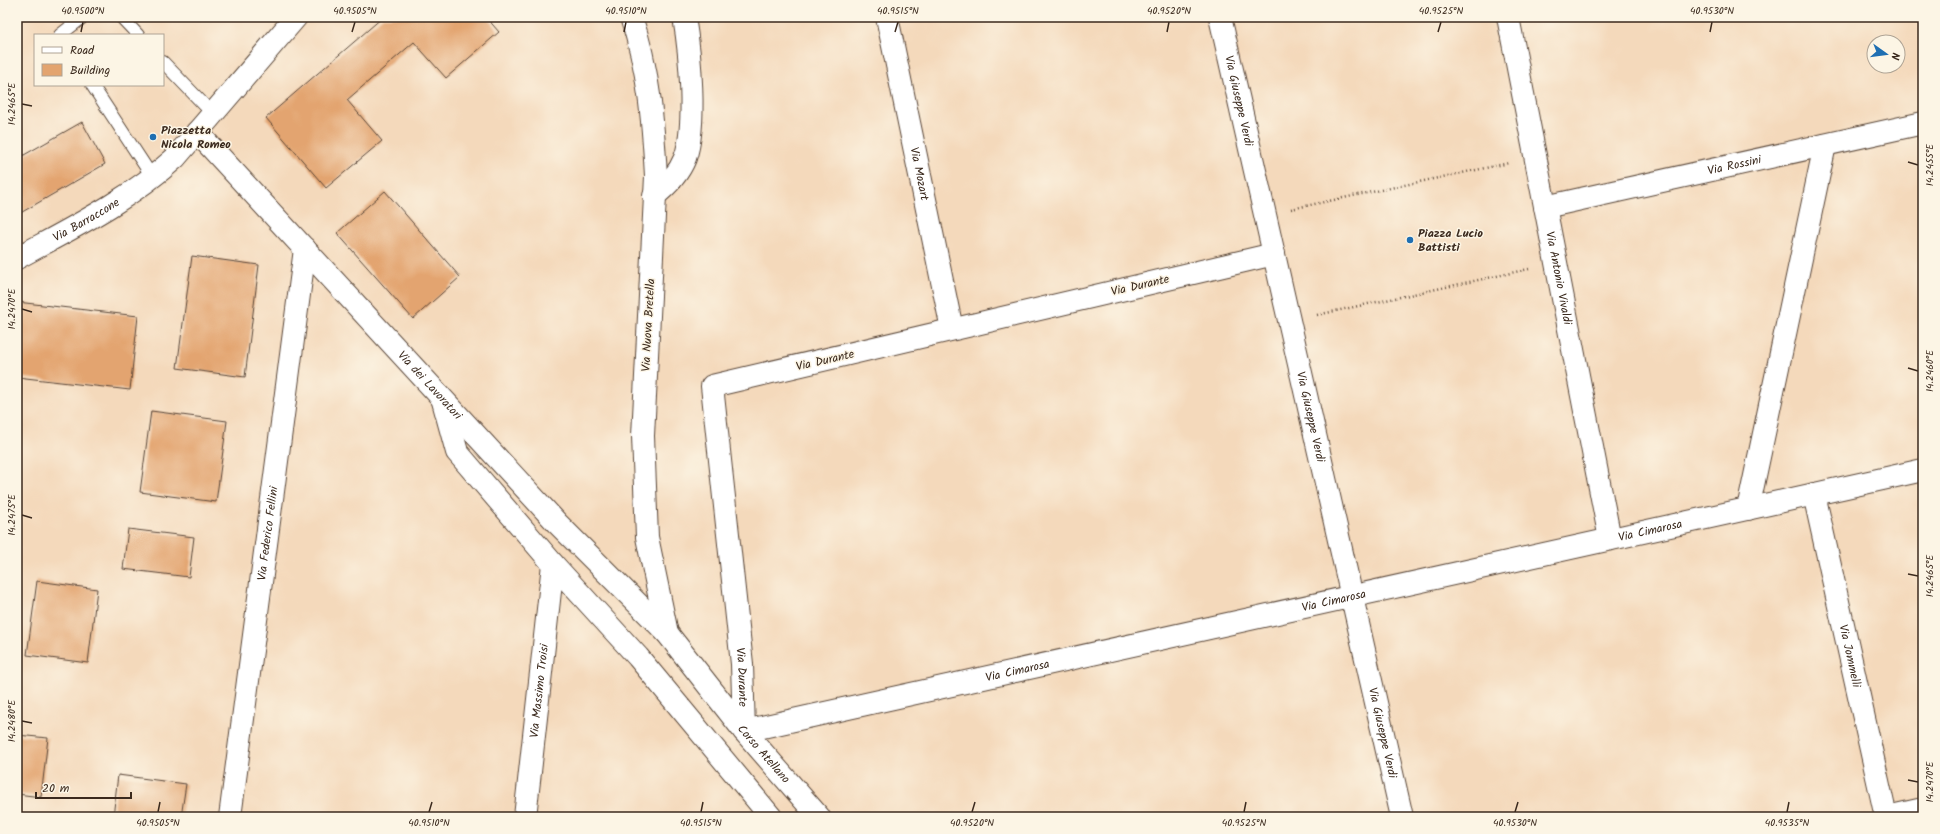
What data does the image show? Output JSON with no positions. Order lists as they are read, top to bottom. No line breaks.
{"streets":{"street":["Via Giuseppe Verdi","Via Rossini","Via Mozart","Via Barraccone","Via Antonio Vivaldi","Via Durante","Via Nuova Bretella","Via dei Lavoratori","Via Cimarosa","Via Federico Fellini","Via Jommelli","Via Massimo Troisi","Corso Atellano"]},"crossings":[["Via Giuseppe Verdi","Via Durante"],["Via Giuseppe Verdi","Via Cimarosa"],["Via Rossini","Via Antonio Vivaldi"],["Via Mozart","Via Durante"],["Via Barraccone","Via dei Lavoratori"],["Via Antonio Vivaldi","Via Cimarosa"],["Via Durante","Via Cimarosa"],["Via Durante","Corso Atellano"],["Via Nuova Bretella","Via dei Lavoratori"],["Via Nuova Bretella","Corso Atellano"],["Via dei Lavoratori","Via Federico Fellini"],["Via dei Lavoratori","Corso Atellano"],["Via Cimarosa","Via Jommelli"],["Via Cimarosa","Corso Atellano"]],"places":["Piazzetta Nicola Romeo","Piazza Lucio Battisti"],"legend":["Road","Building"],"scale_bar":"20 m","north":"right","coordinates":["40.9500°N","40.9505°N","40.9510°N","40.9515°N","40.9520°N","40.9525°N","40.9530°N","14.2465°E","14.2455°E","14.2470°E","14.2460°E","14.2475°E","14.2480°E","40.9535°N"]}
